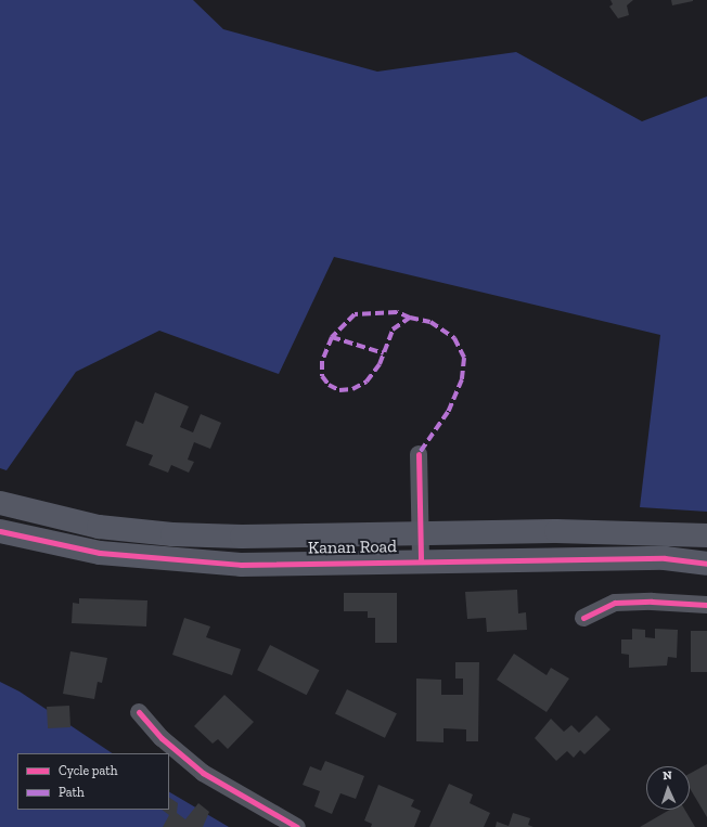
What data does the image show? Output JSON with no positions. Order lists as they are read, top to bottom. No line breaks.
{"streets":{"main road":["Kanan Road"]},"legend":["Cycle path","Path"],"north":"top"}
